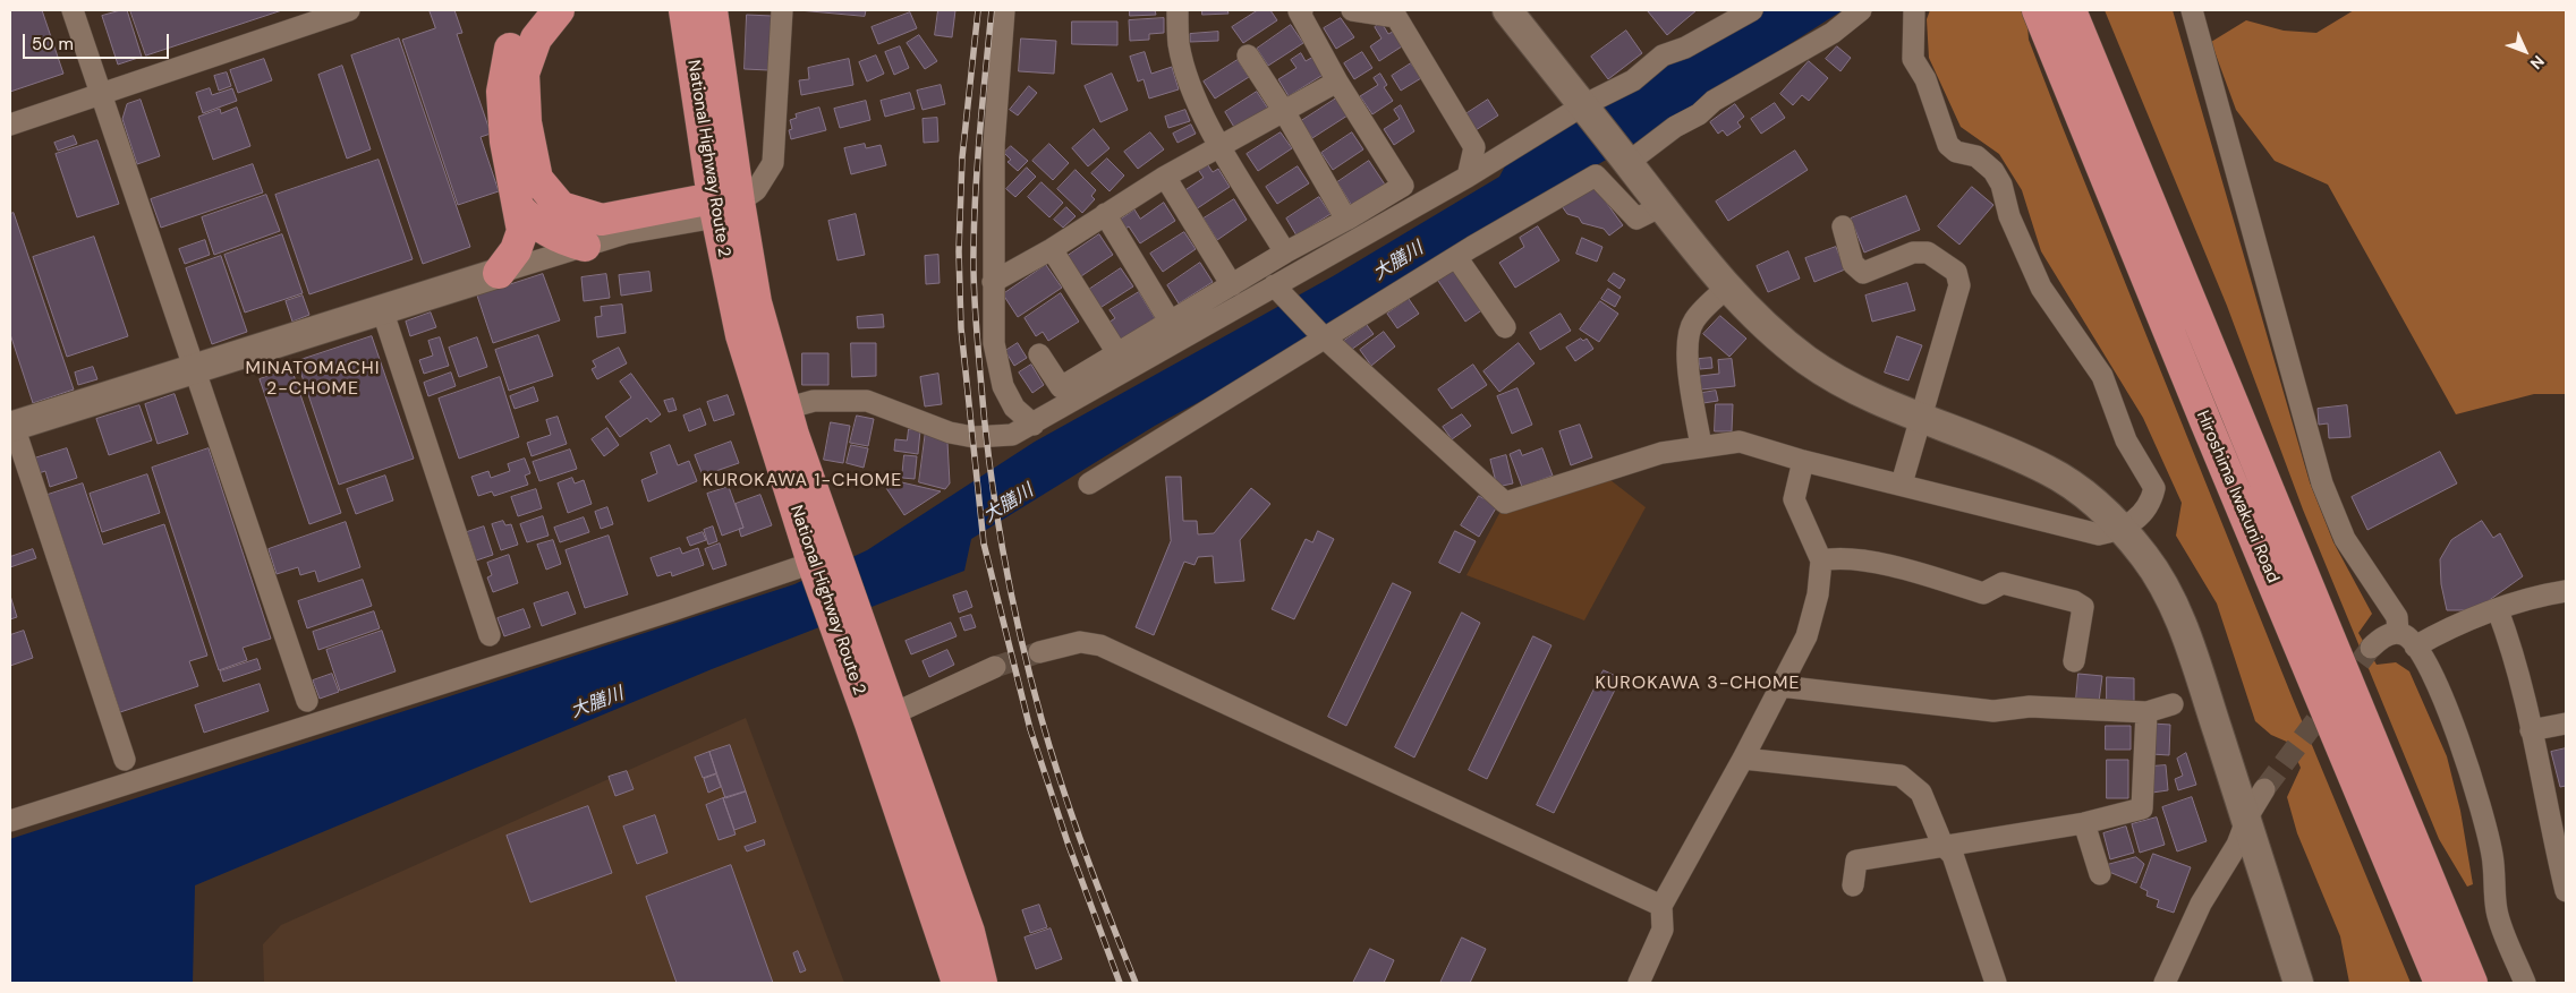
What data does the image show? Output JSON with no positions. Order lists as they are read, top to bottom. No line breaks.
{"streets":{"highway":["National Highway Route 2","Hiroshima Iwakuni Road"]},"districts":["MINATOMACHI 2-CHOME","KUROKAWA 1-CHOME","KUROKAWA 3-CHOME"],"water":["大膳川"],"scale_bar":"50 m","north":"bottom right"}
